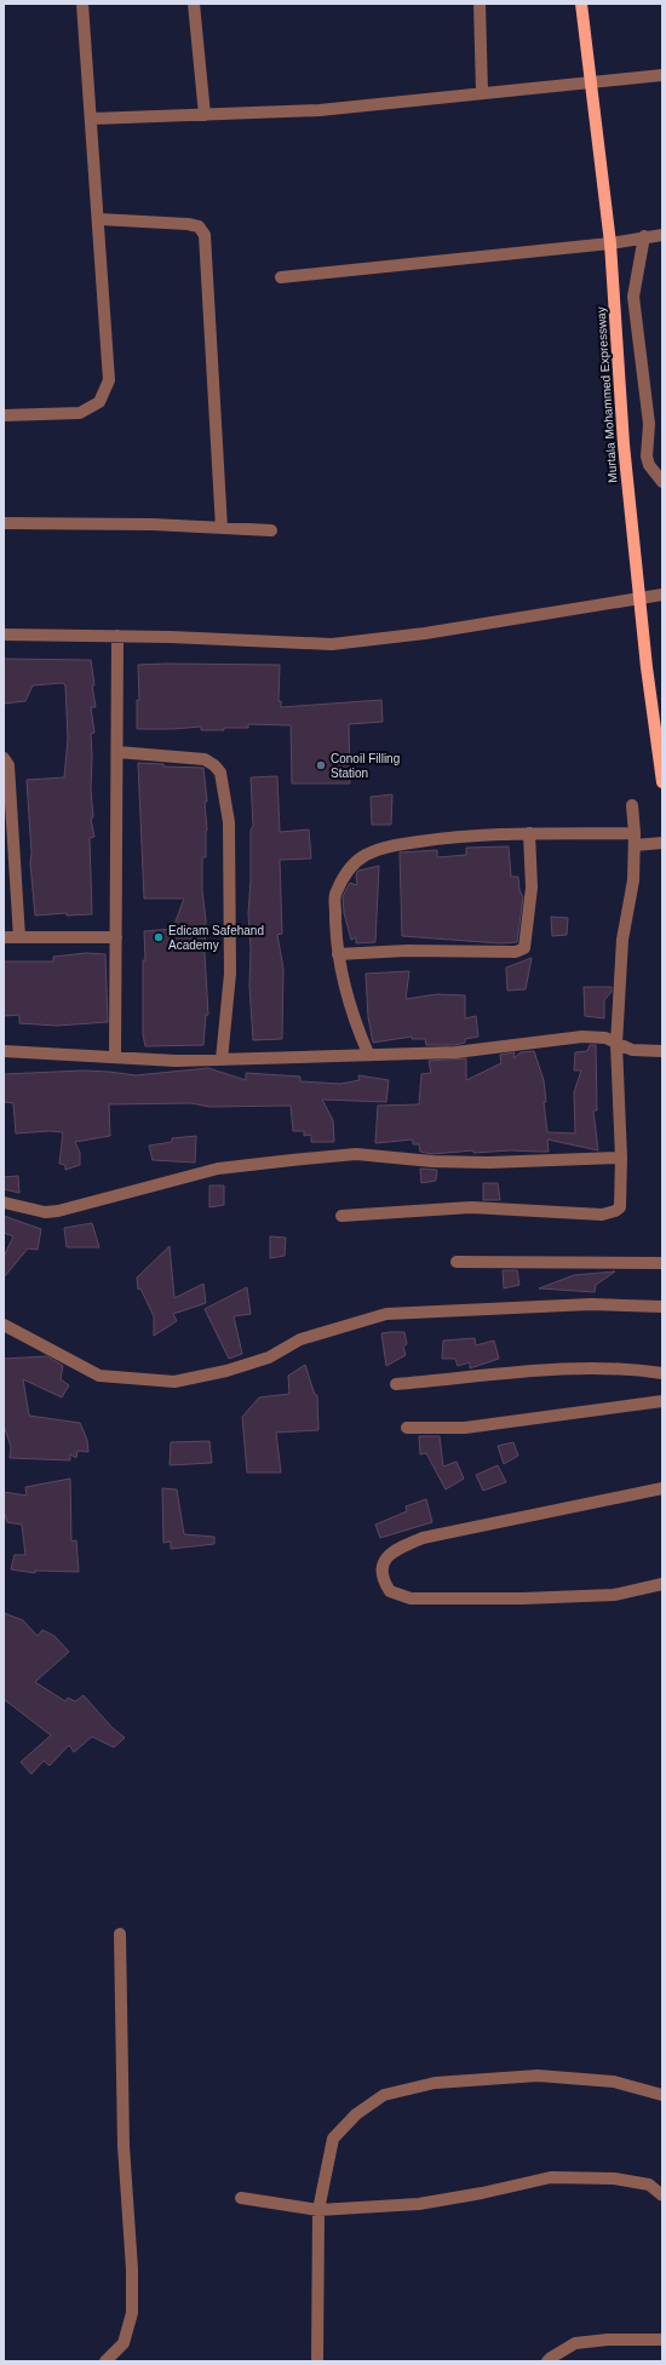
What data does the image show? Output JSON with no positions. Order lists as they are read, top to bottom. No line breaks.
{"streets":{"main road":["Murtala Mohammed Expressway"]},"places":["Conoil Filling Station","Edicam Safehand Academy"]}
